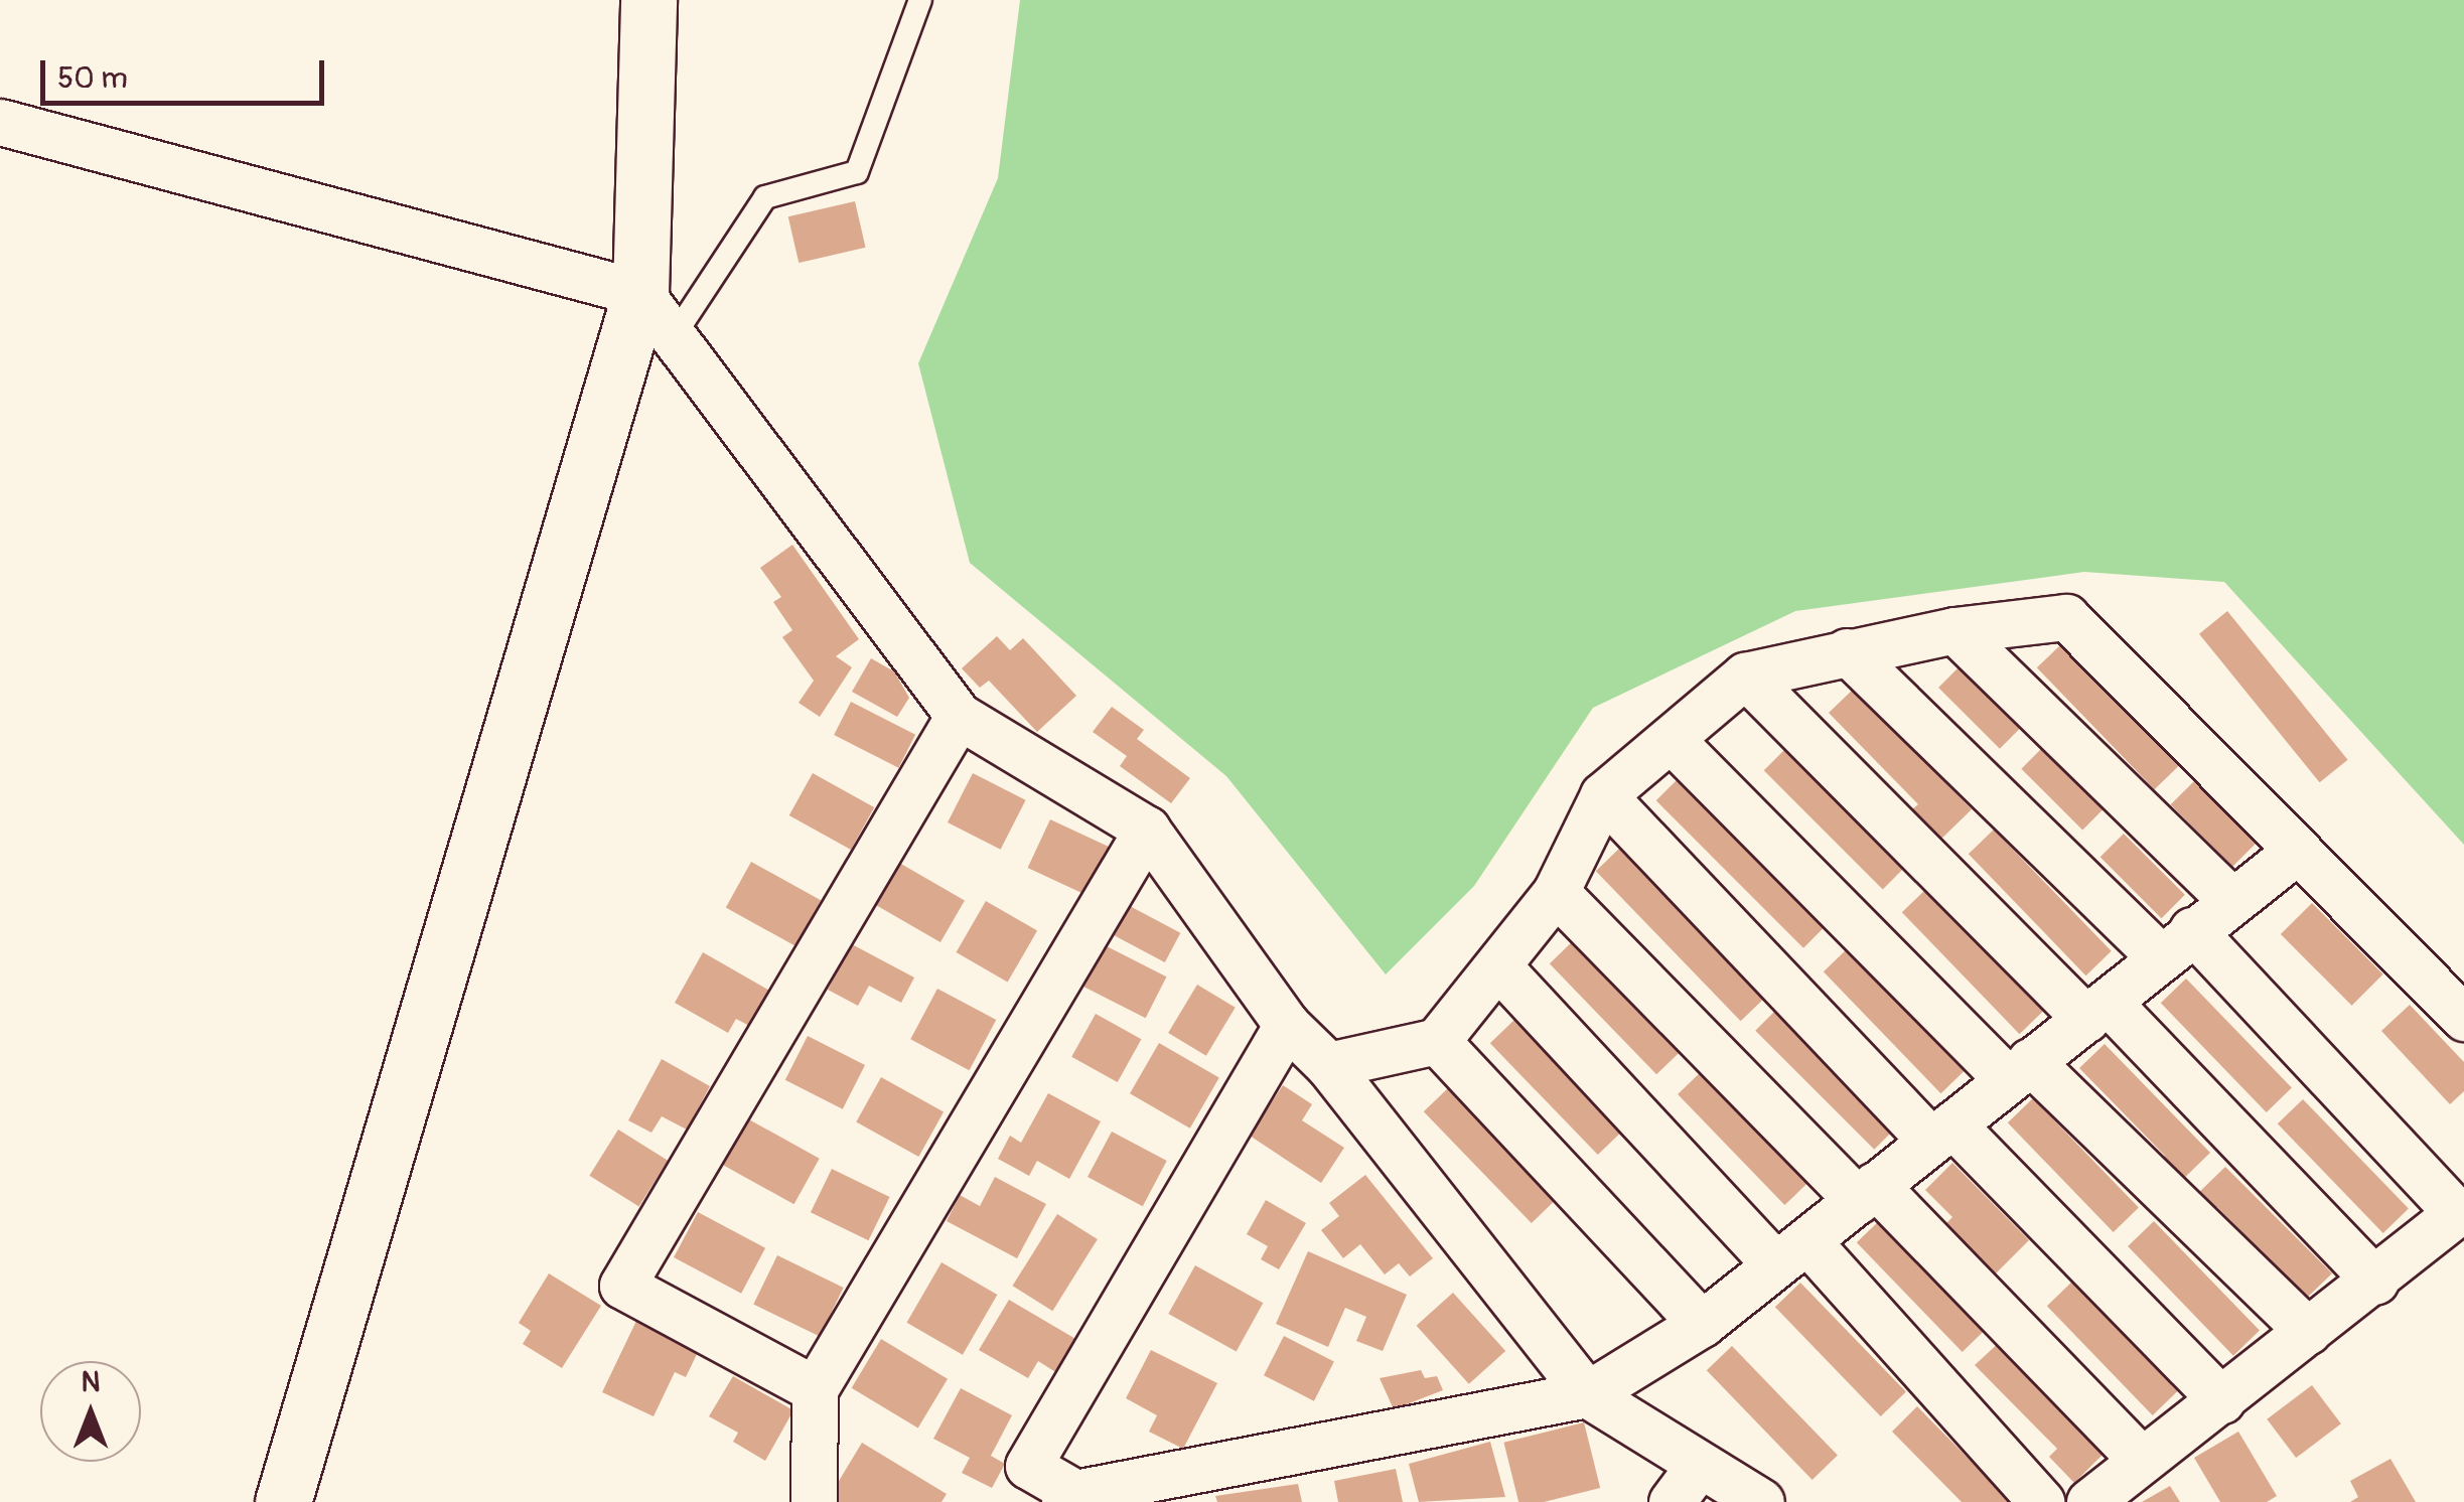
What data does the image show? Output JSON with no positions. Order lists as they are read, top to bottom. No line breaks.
{"scale_bar":"50 m","north":"top"}
